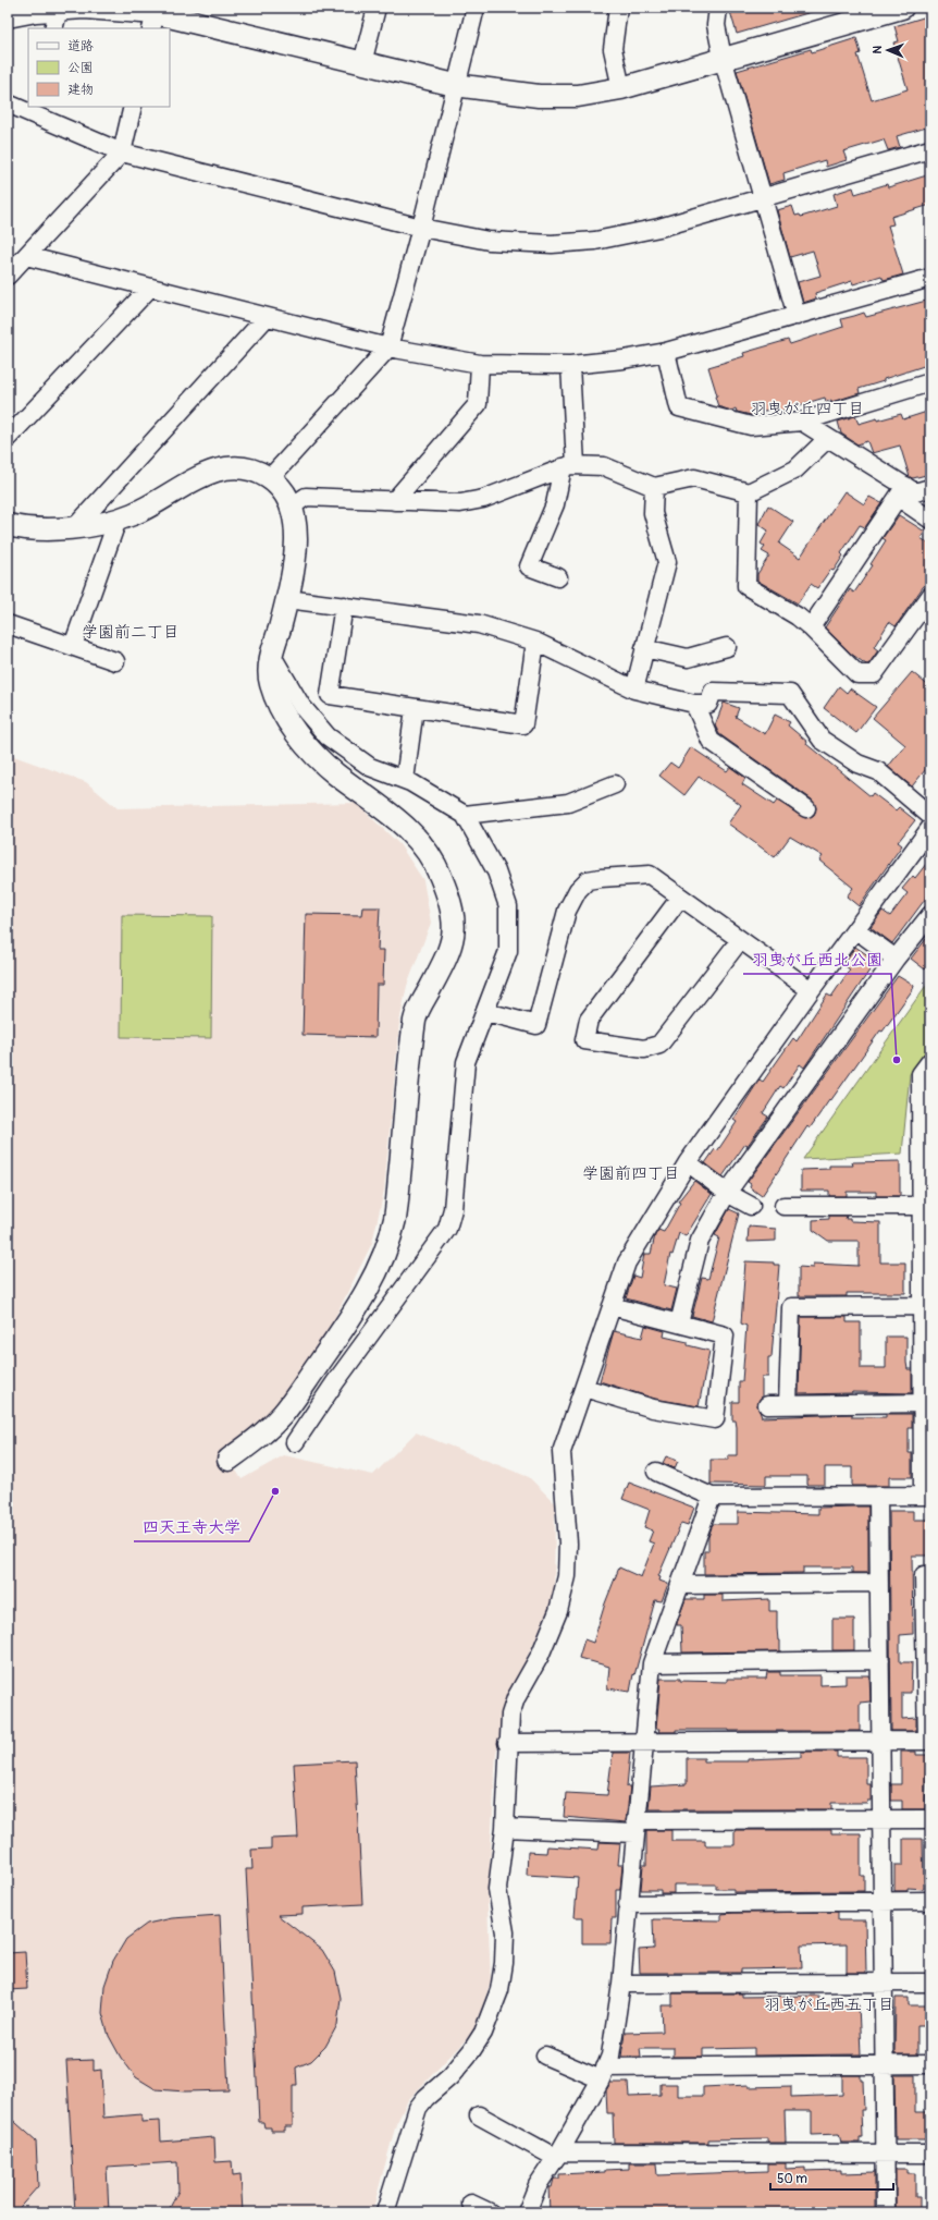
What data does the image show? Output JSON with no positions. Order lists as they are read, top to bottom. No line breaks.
{"districts":["羽曳が丘四丁目","学園前二丁目","学園前四丁目","羽曳が丘西五丁目"],"places":["羽曳が丘西北公園","四天王寺大学"],"legend":["道路","公園","建物"],"scale_bar":"50 m","north":"left"}
